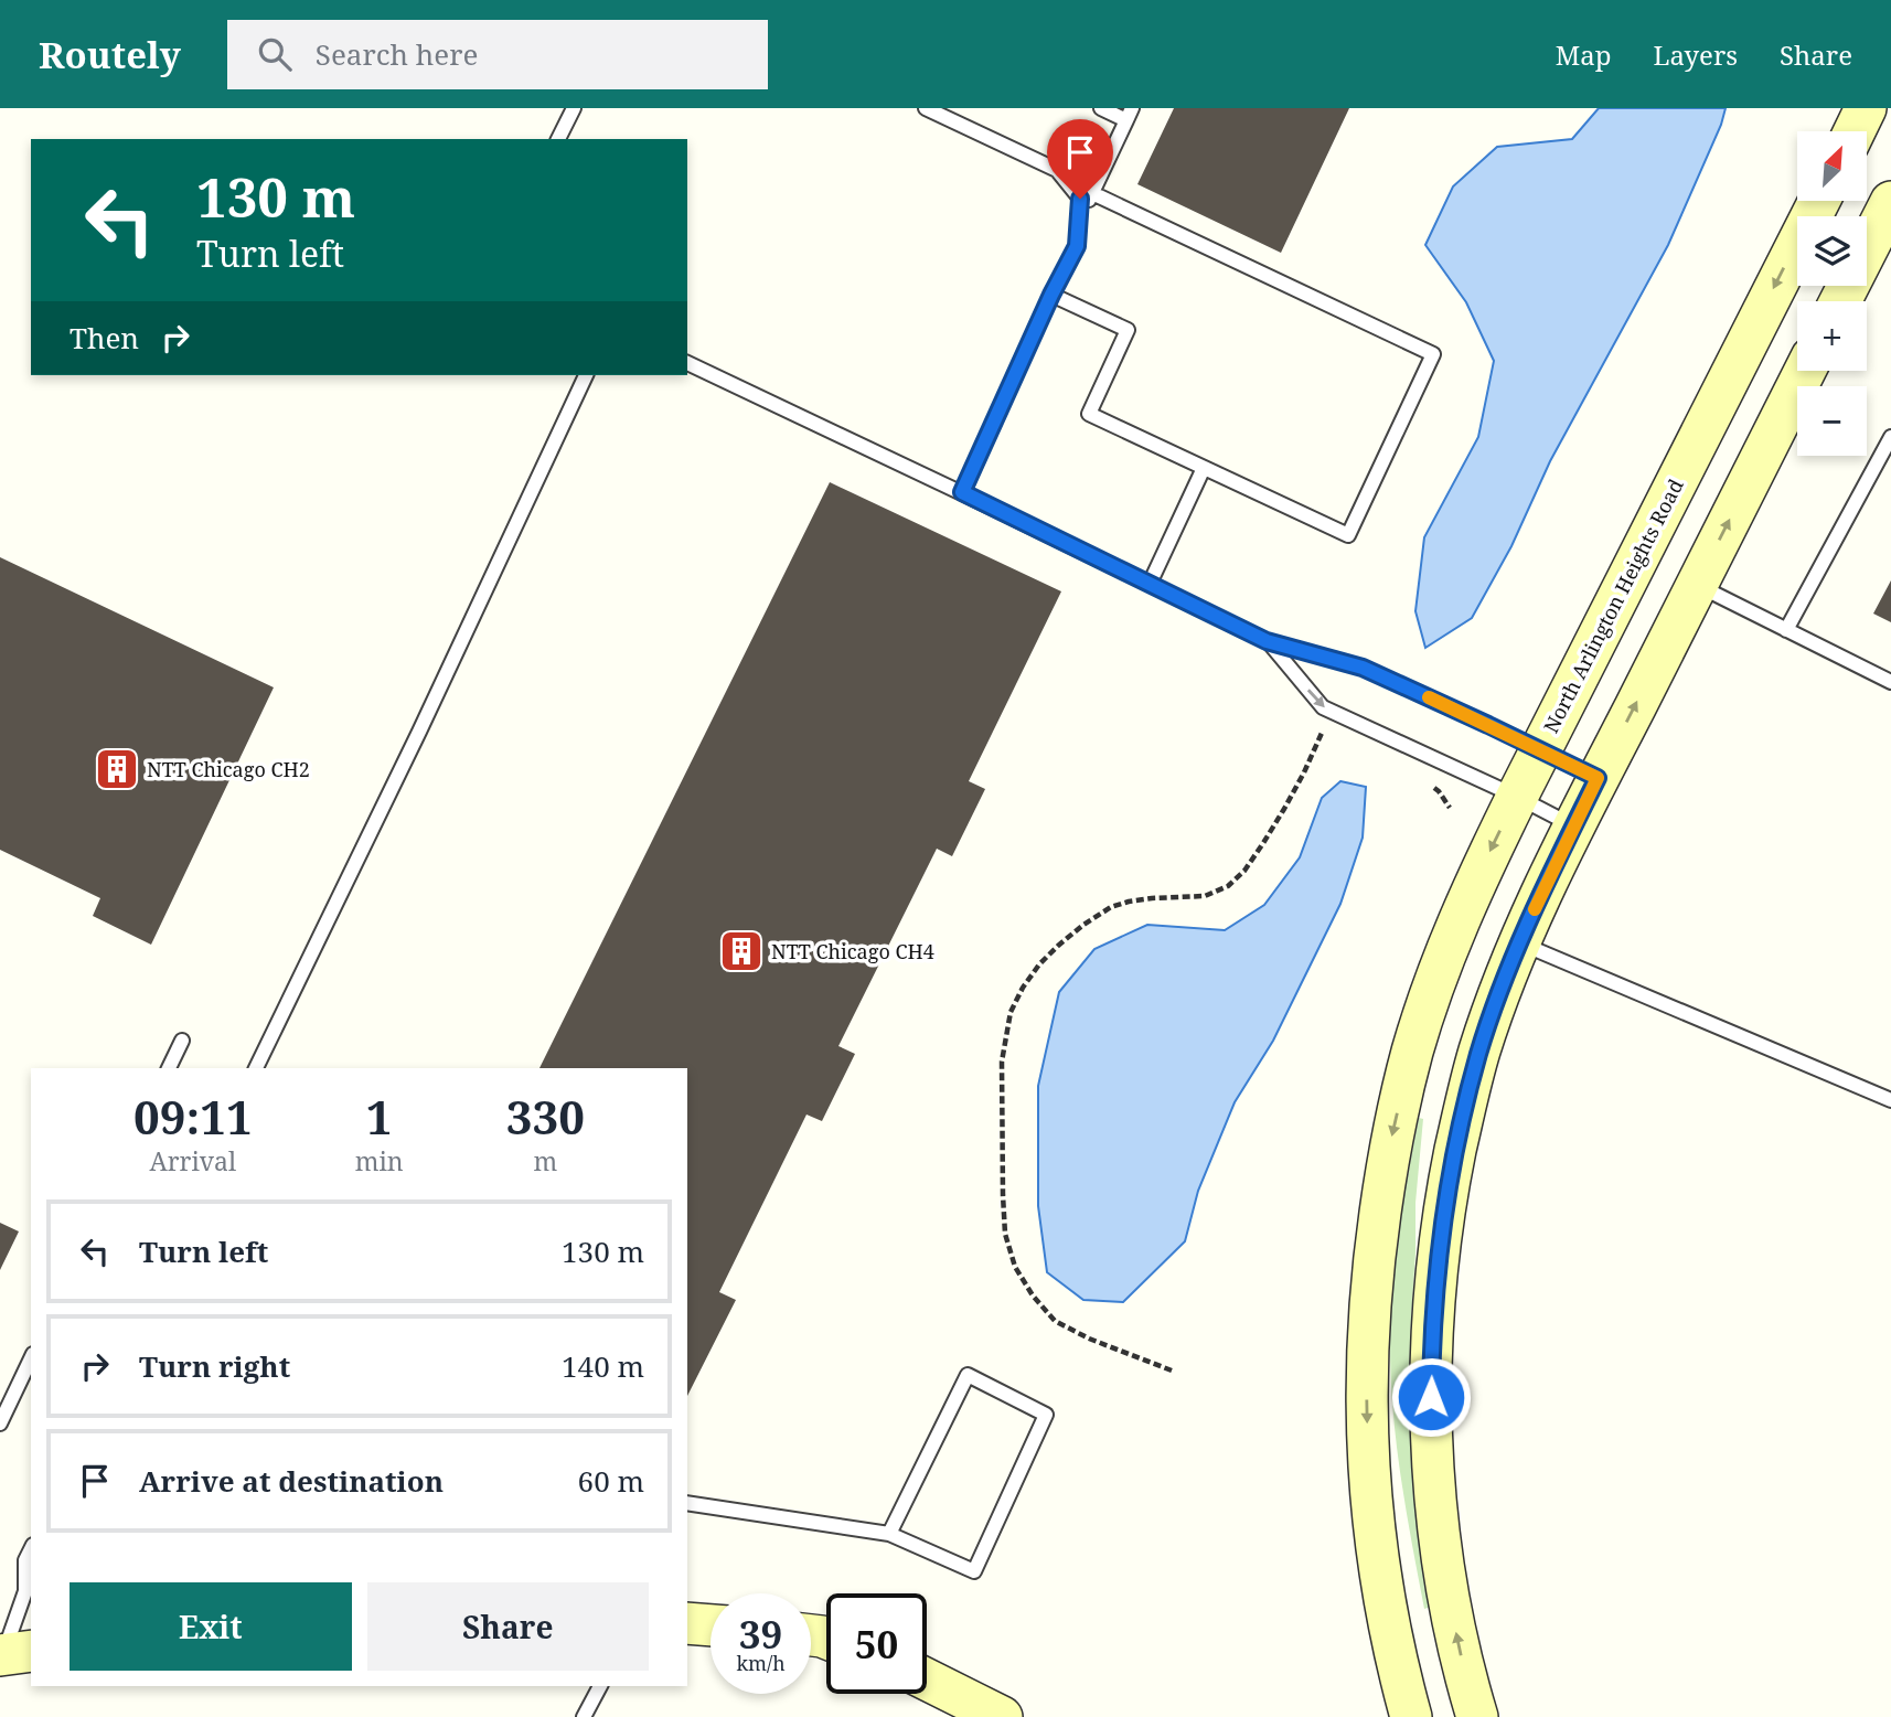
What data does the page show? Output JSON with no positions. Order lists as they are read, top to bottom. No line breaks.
{"streets":{"main road":["North Arlington Heights Road"]},"places":{"building":["NTT Chicago CH2","NTT Chicago CH4"]},"north":"top right","page":{"header":"Routely","search":"Search here","nav":["Map","Layers","Share"],"map_buttons":["+","−"],"turn":["130 m","Turn left"],"then":"Then","eta":["09:11","Arrival","1","min","330","m"],"list":[{"name":"Turn left","value":"130 m"},{"name":"Turn right","value":"140 m"},{"name":"Arrive at destination","value":"60 m"}],"buttons":["Exit","Share"],"speed":"39 km/h","limit":"50"}}
